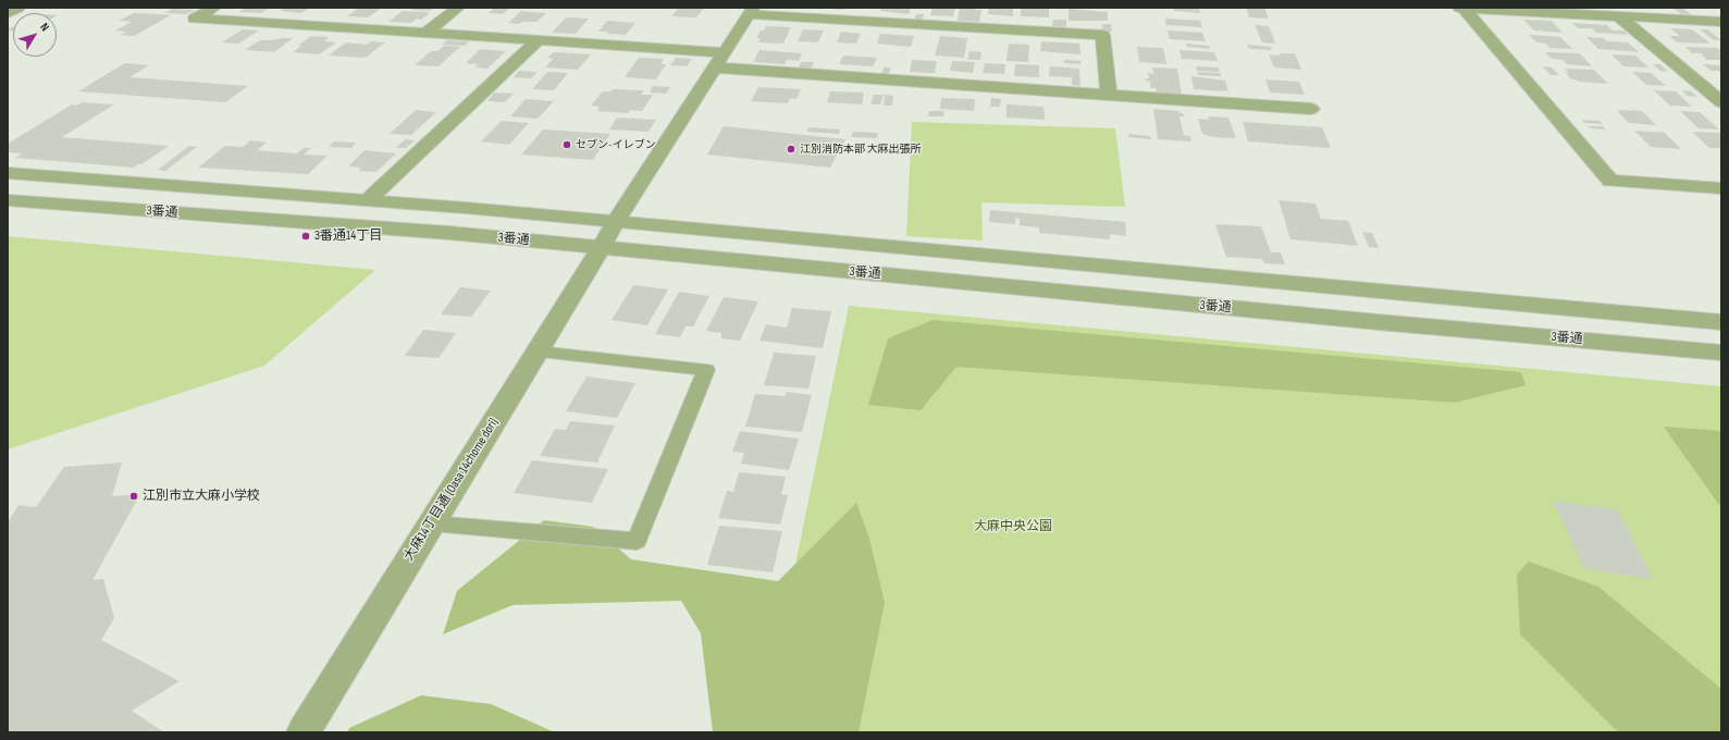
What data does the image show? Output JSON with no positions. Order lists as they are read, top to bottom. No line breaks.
{"streets":{"street":["3番通","大麻14丁目通 (Oasa 14chome dori)"]},"crossings":[["3番通","大麻14丁目通 (Oasa 14chome dori)"]],"parks":["大麻中央公園"],"places":["セブン-イレブン","江別消防本部 大麻出張所","3番通14丁目","江別市立大麻小学校"],"north":"top right"}
